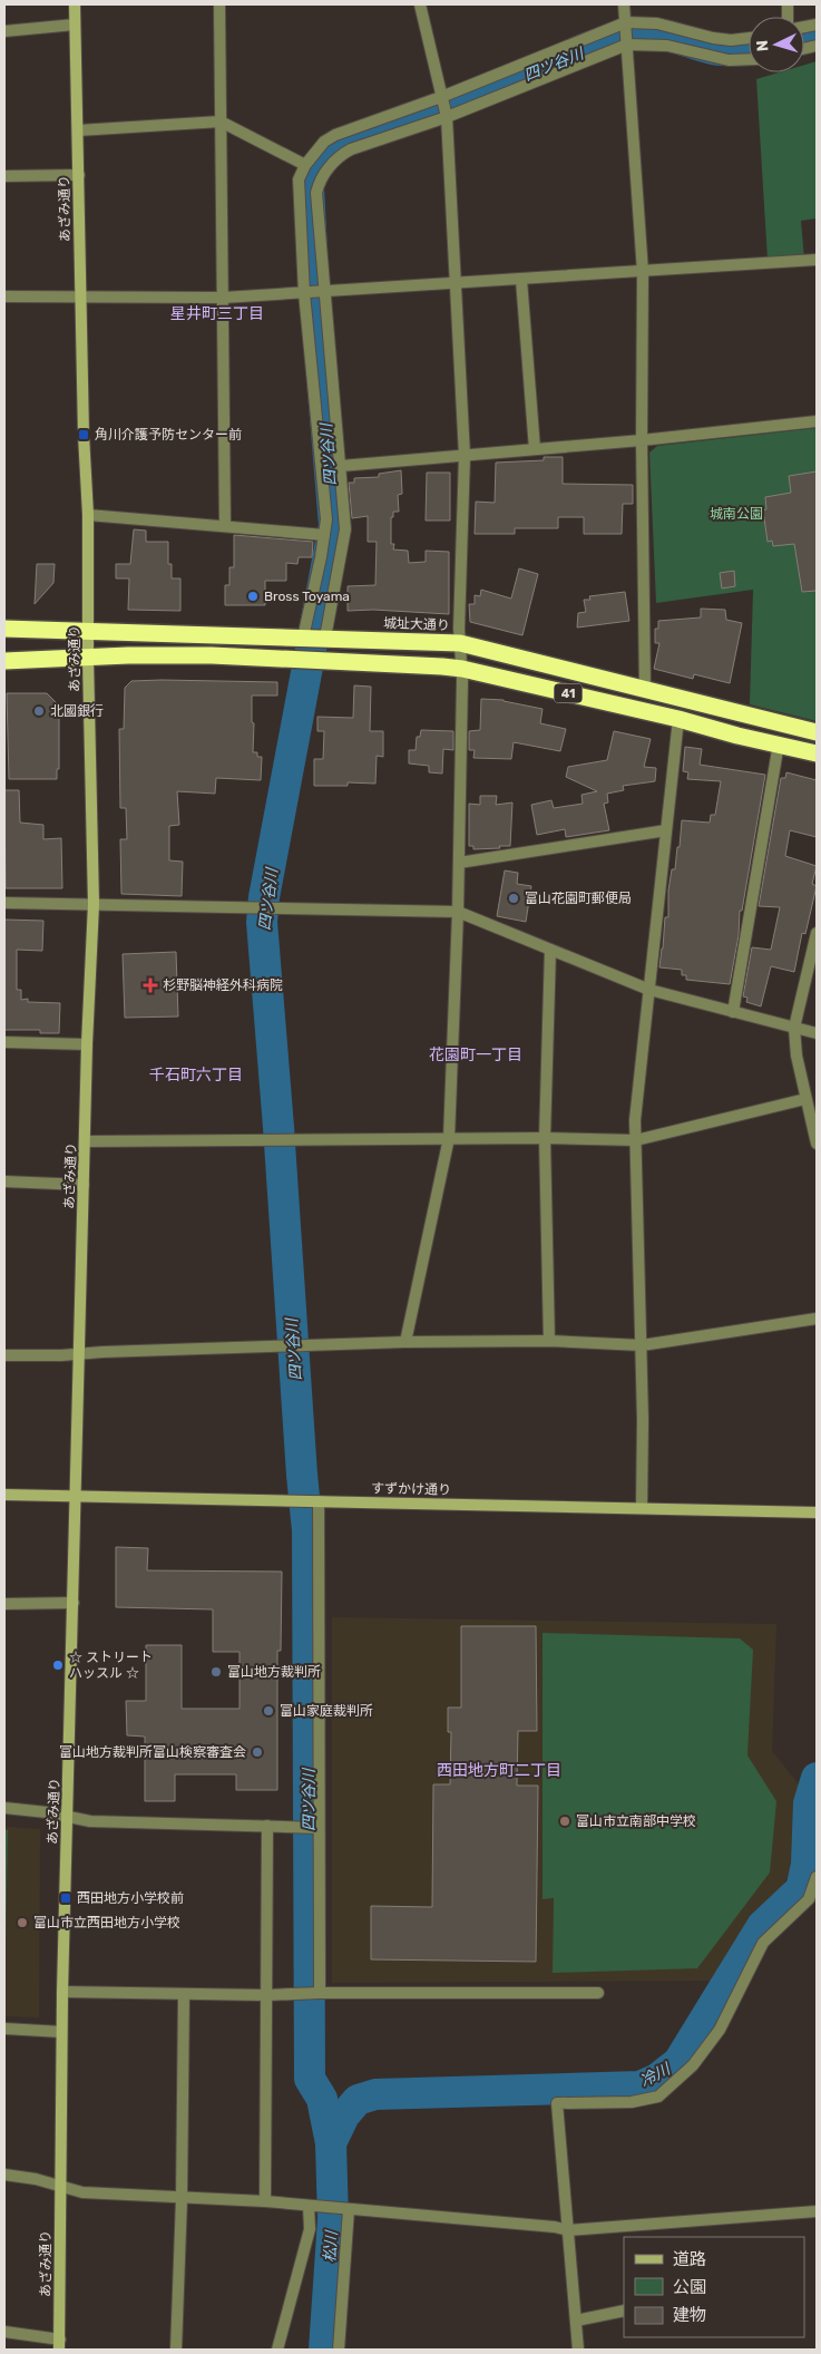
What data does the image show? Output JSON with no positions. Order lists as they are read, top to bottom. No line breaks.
{"streets":{"highway":["城址大通り","41"],"street":["あざみ通り","すずかけ通り"]},"crossings":[["あざみ通り","城址大通り"],["あざみ通り","41"],["あざみ通り","すずかけ通り"]],"districts":["星井町三丁目","花園町一丁目","千石町六丁目","西田地方町二丁目"],"water":["四ツ谷川","冷川","松川"],"parks":["城南公園"],"places":{"transit":["角川介護予防センター前","西田地方小学校前"],"other":["Bross Toyama","北國銀行","富山花園町郵便局","☆ ストリート ハッスル ☆","富山地方裁判所","富山家庭裁判所","富山地方裁判所富山検察審査会","富山市立南部中学校","富山市立西田地方小学校"],"health":["杉野脳神経外科病院"]},"legend":["道路","公園","建物"],"north":"left"}
